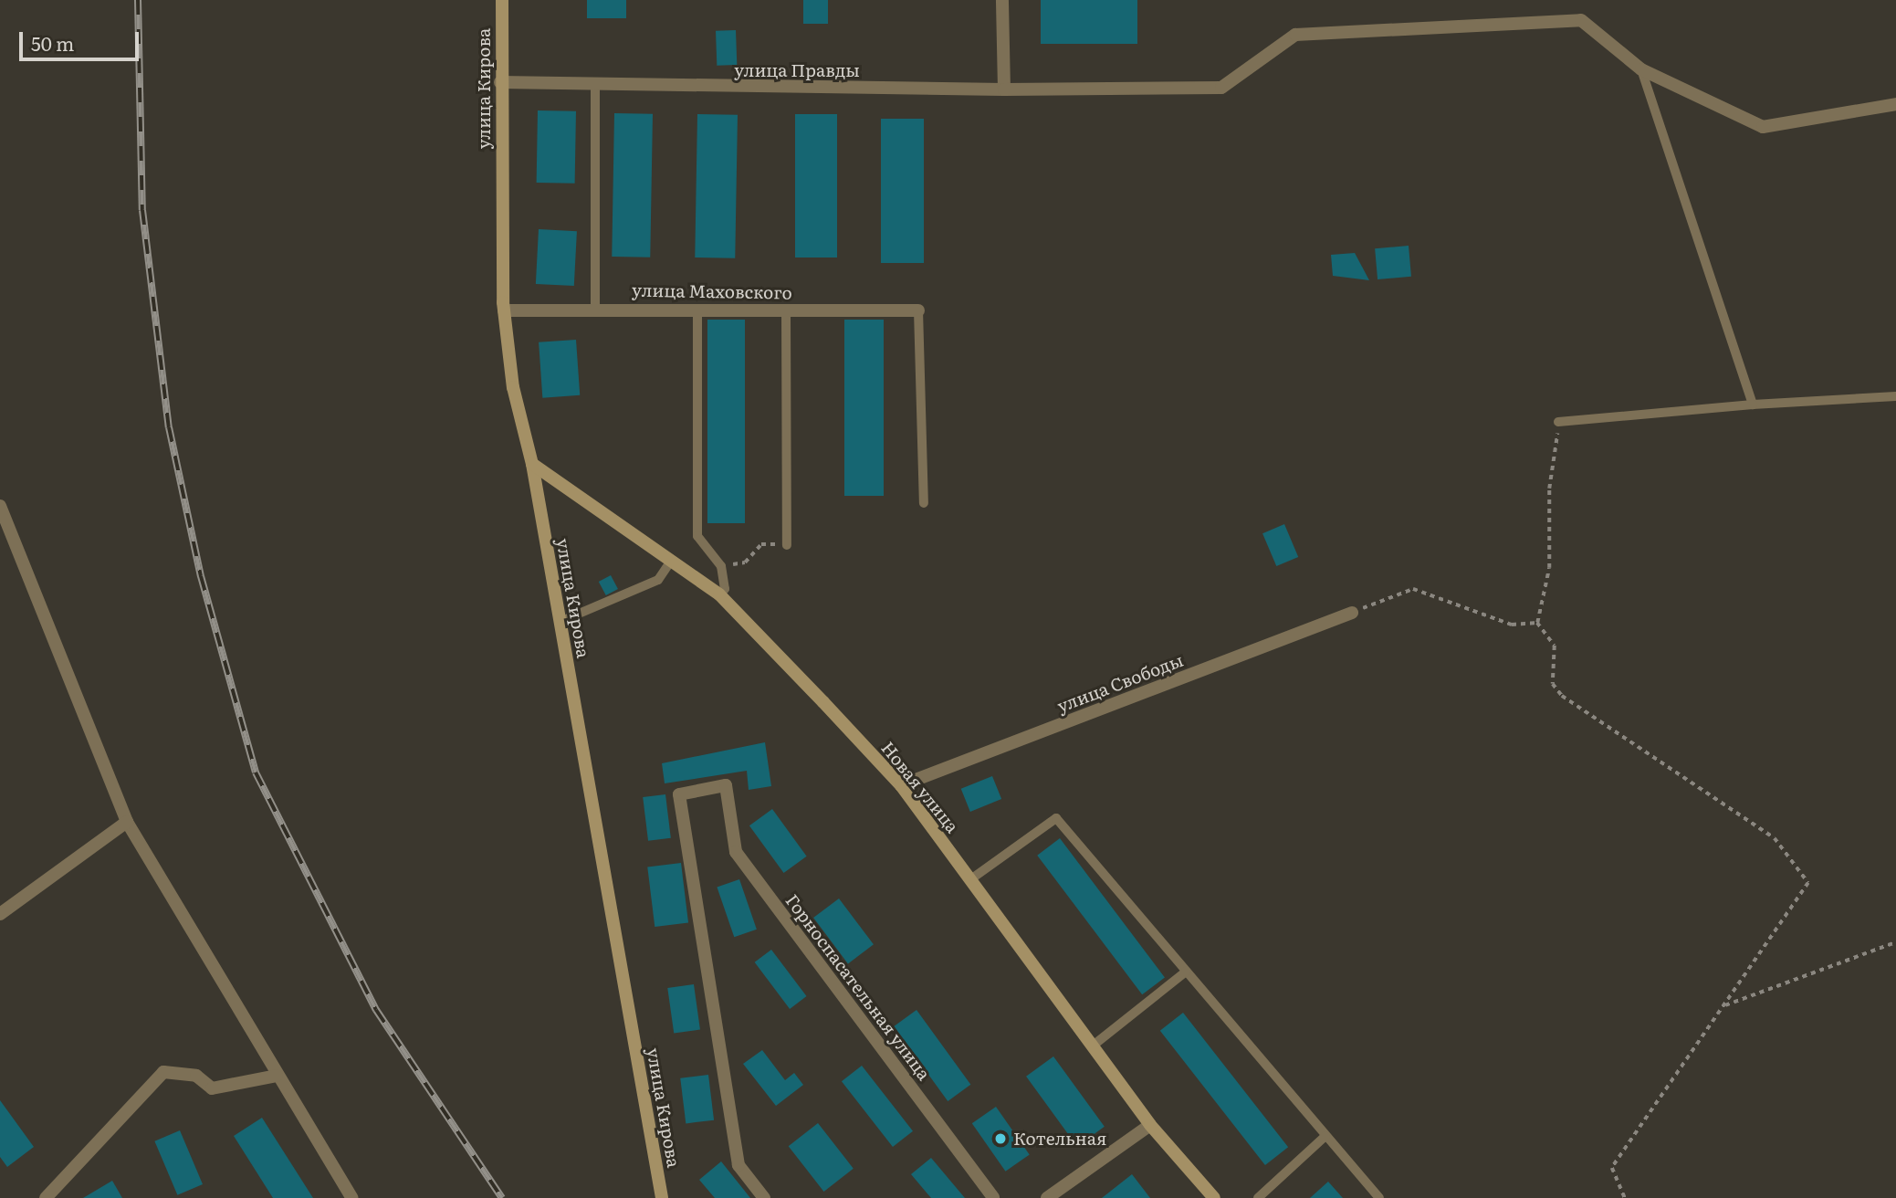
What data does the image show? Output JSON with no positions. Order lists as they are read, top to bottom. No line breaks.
{"streets":{"main road":["улица Кирова","Новая улица"],"street":["улица Правды","улица Маховского","улица Свободы","Горноспасательная улица"]},"crossings":[["улица Правды","улица Кирова"],["улица Кирова","улица Маховского"],["улица Кирова","Новая улица"],["улица Свободы","Новая улица"]],"places":["Котельная"],"scale_bar":"50 m"}
